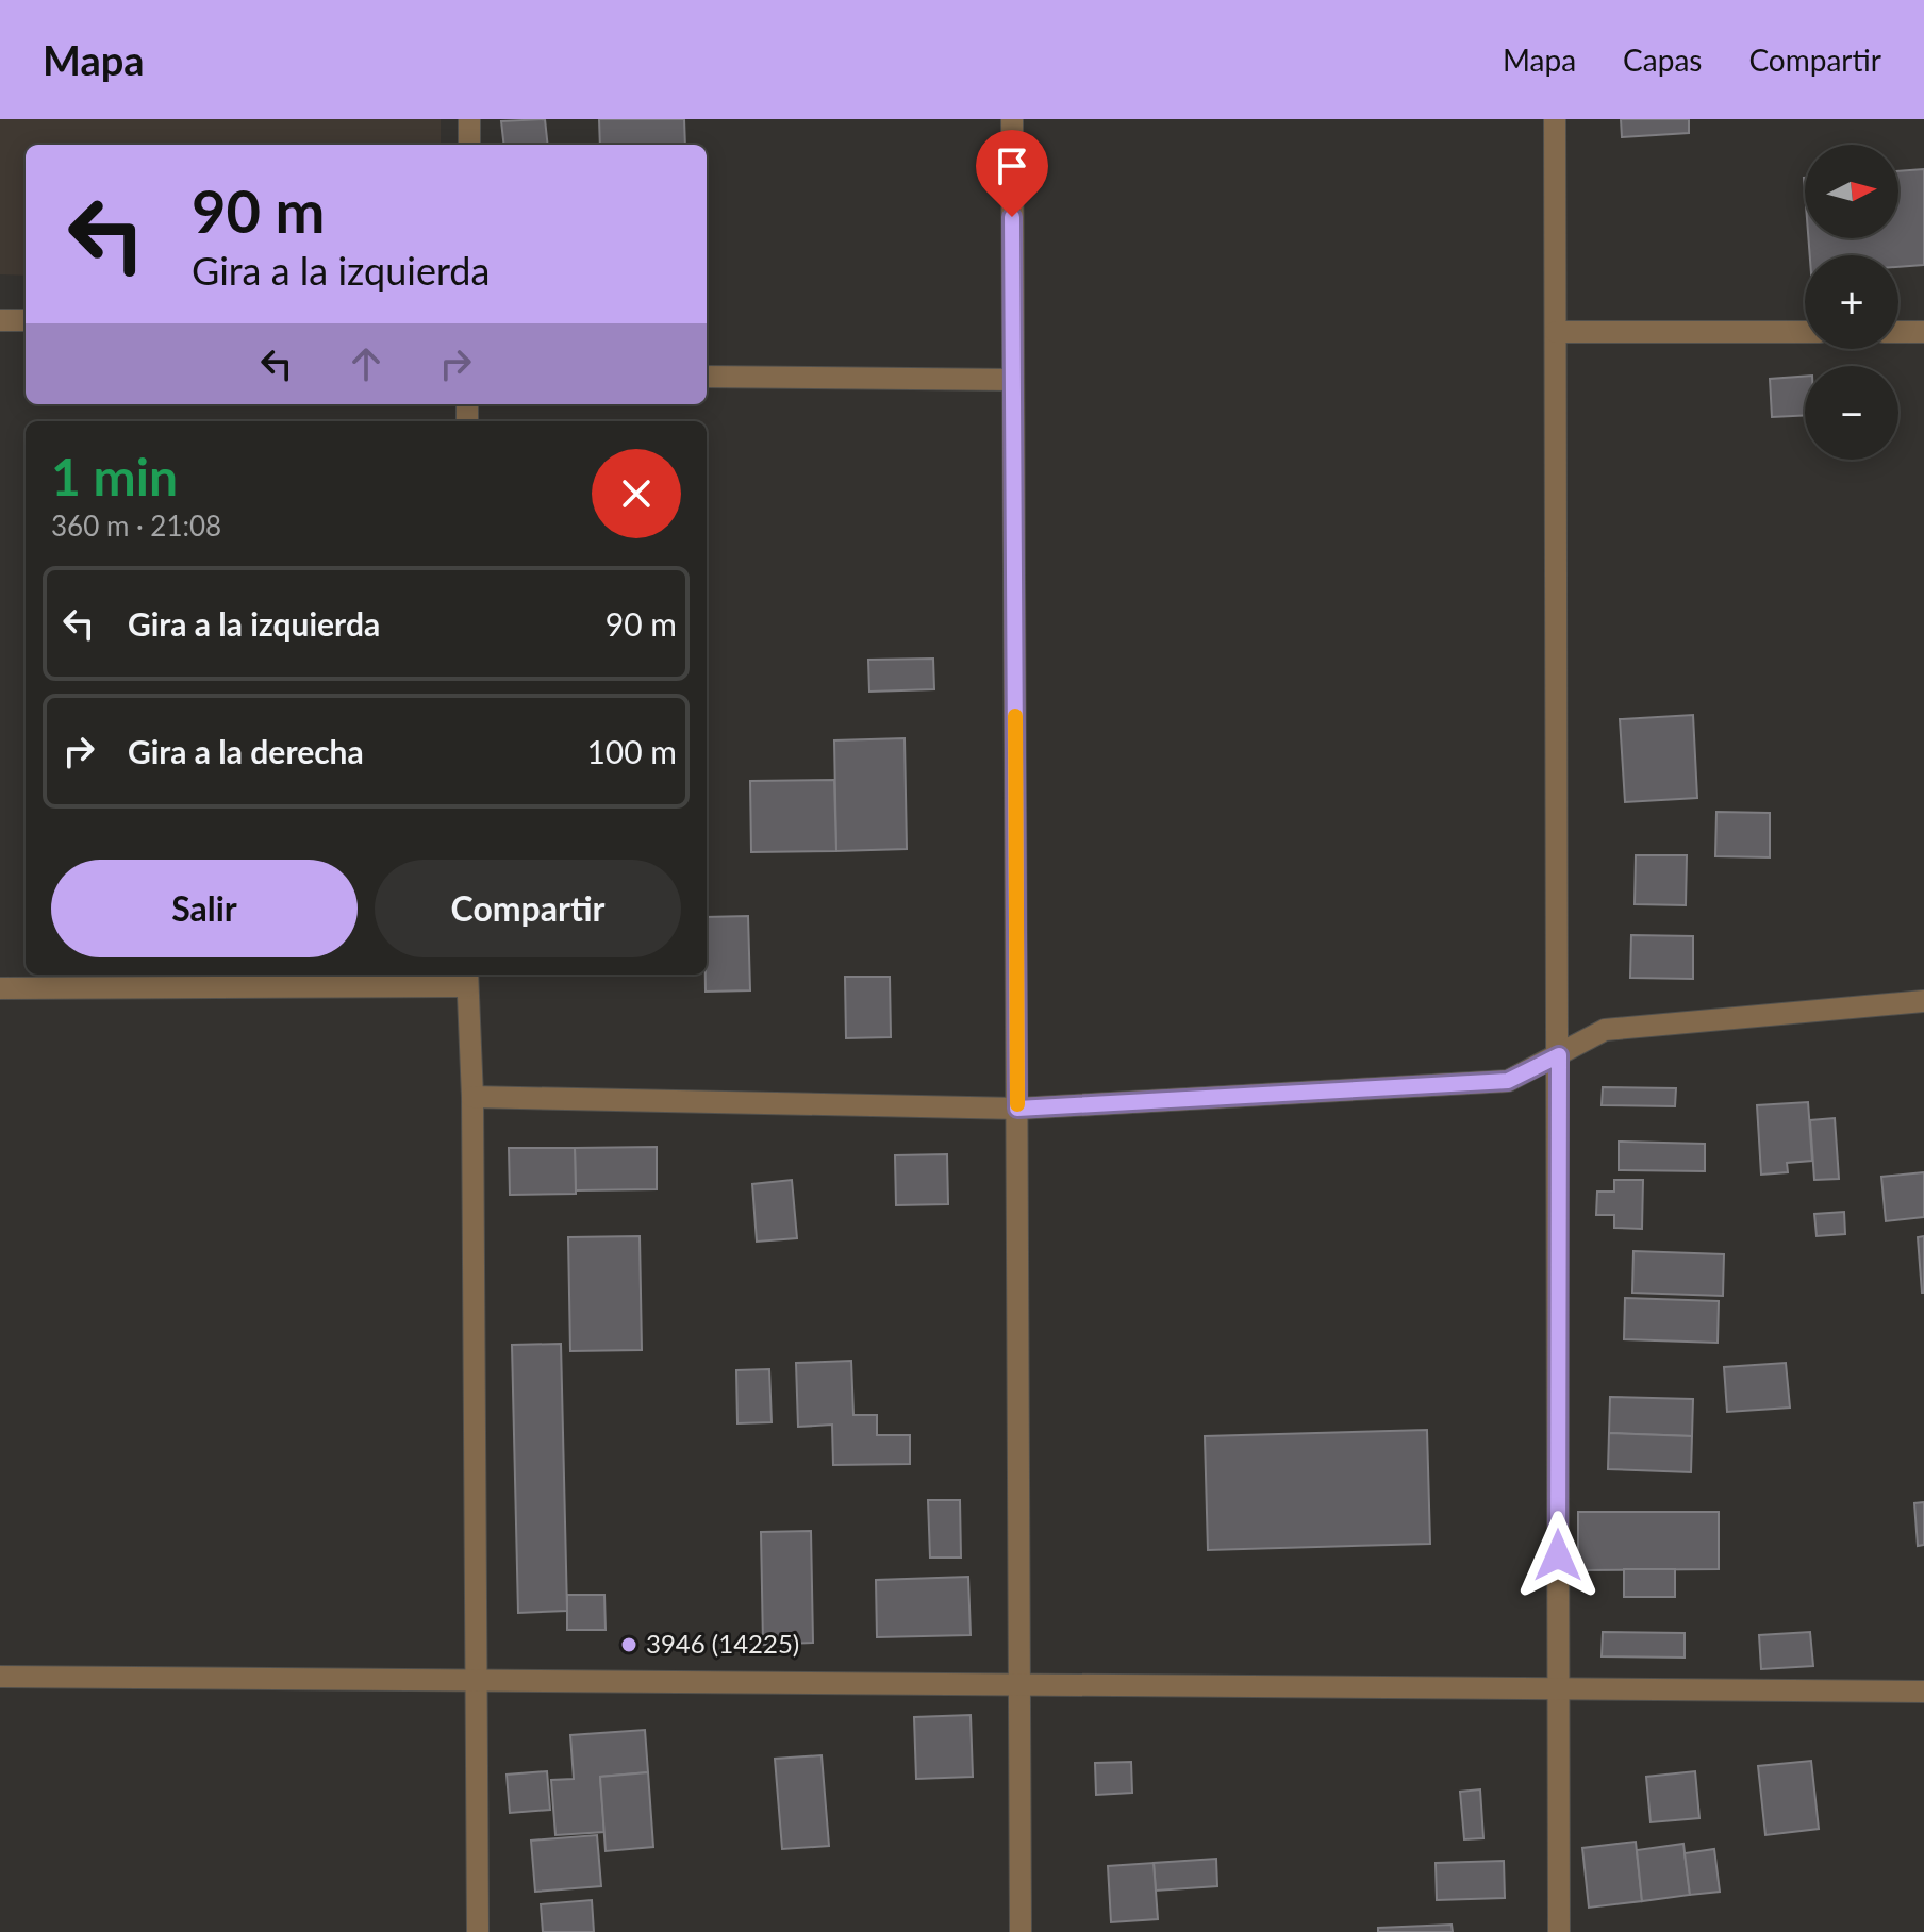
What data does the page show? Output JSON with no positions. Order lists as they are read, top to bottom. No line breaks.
{"places":["3946 (14225)"],"north":"right","page":{"header":"Mapa","nav":["Mapa","Capas","Compartir"],"map_buttons":["+","−"],"turn":["90 m","Gira a la izquierda"],"heading":["1 min","360 m · 21:08"],"list":[{"name":"Gira a la izquierda","value":"90 m"},{"name":"Gira a la derecha","value":"100 m"}],"buttons":["Salir","Compartir"]}}
